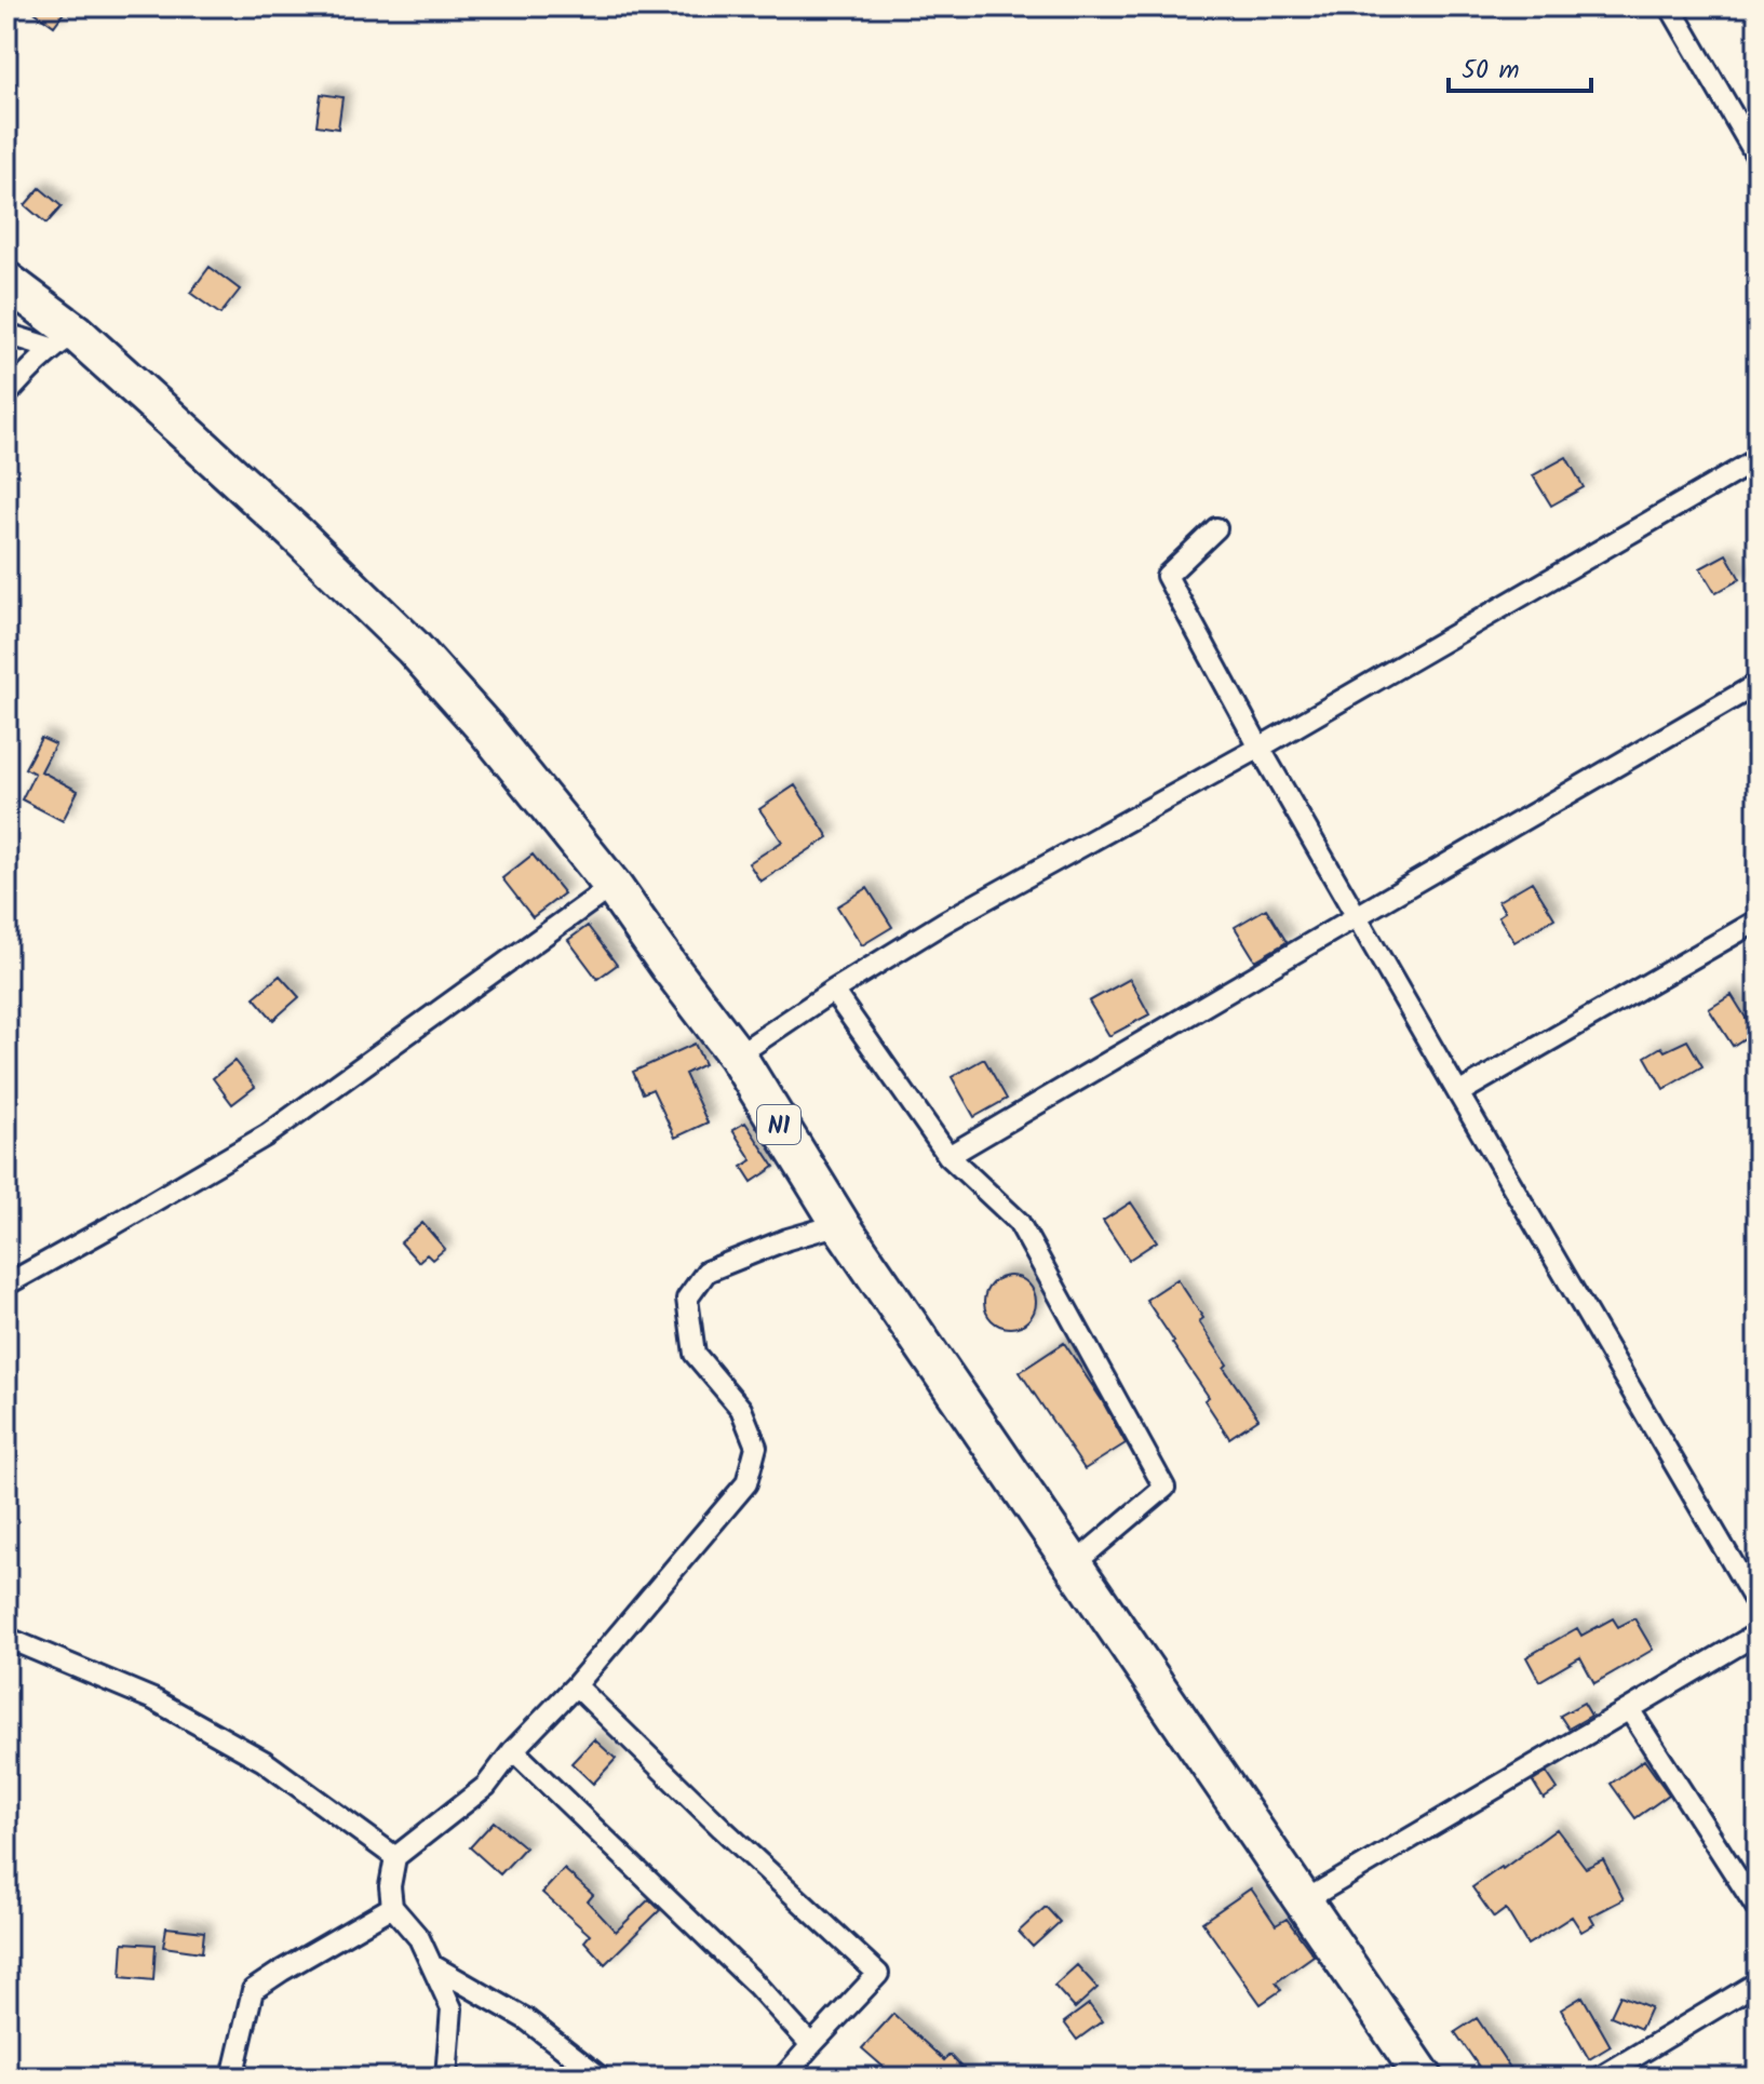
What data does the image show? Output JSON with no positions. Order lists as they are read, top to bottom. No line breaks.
{"streets":{"highway":["N1"]},"scale_bar":"50 m"}
